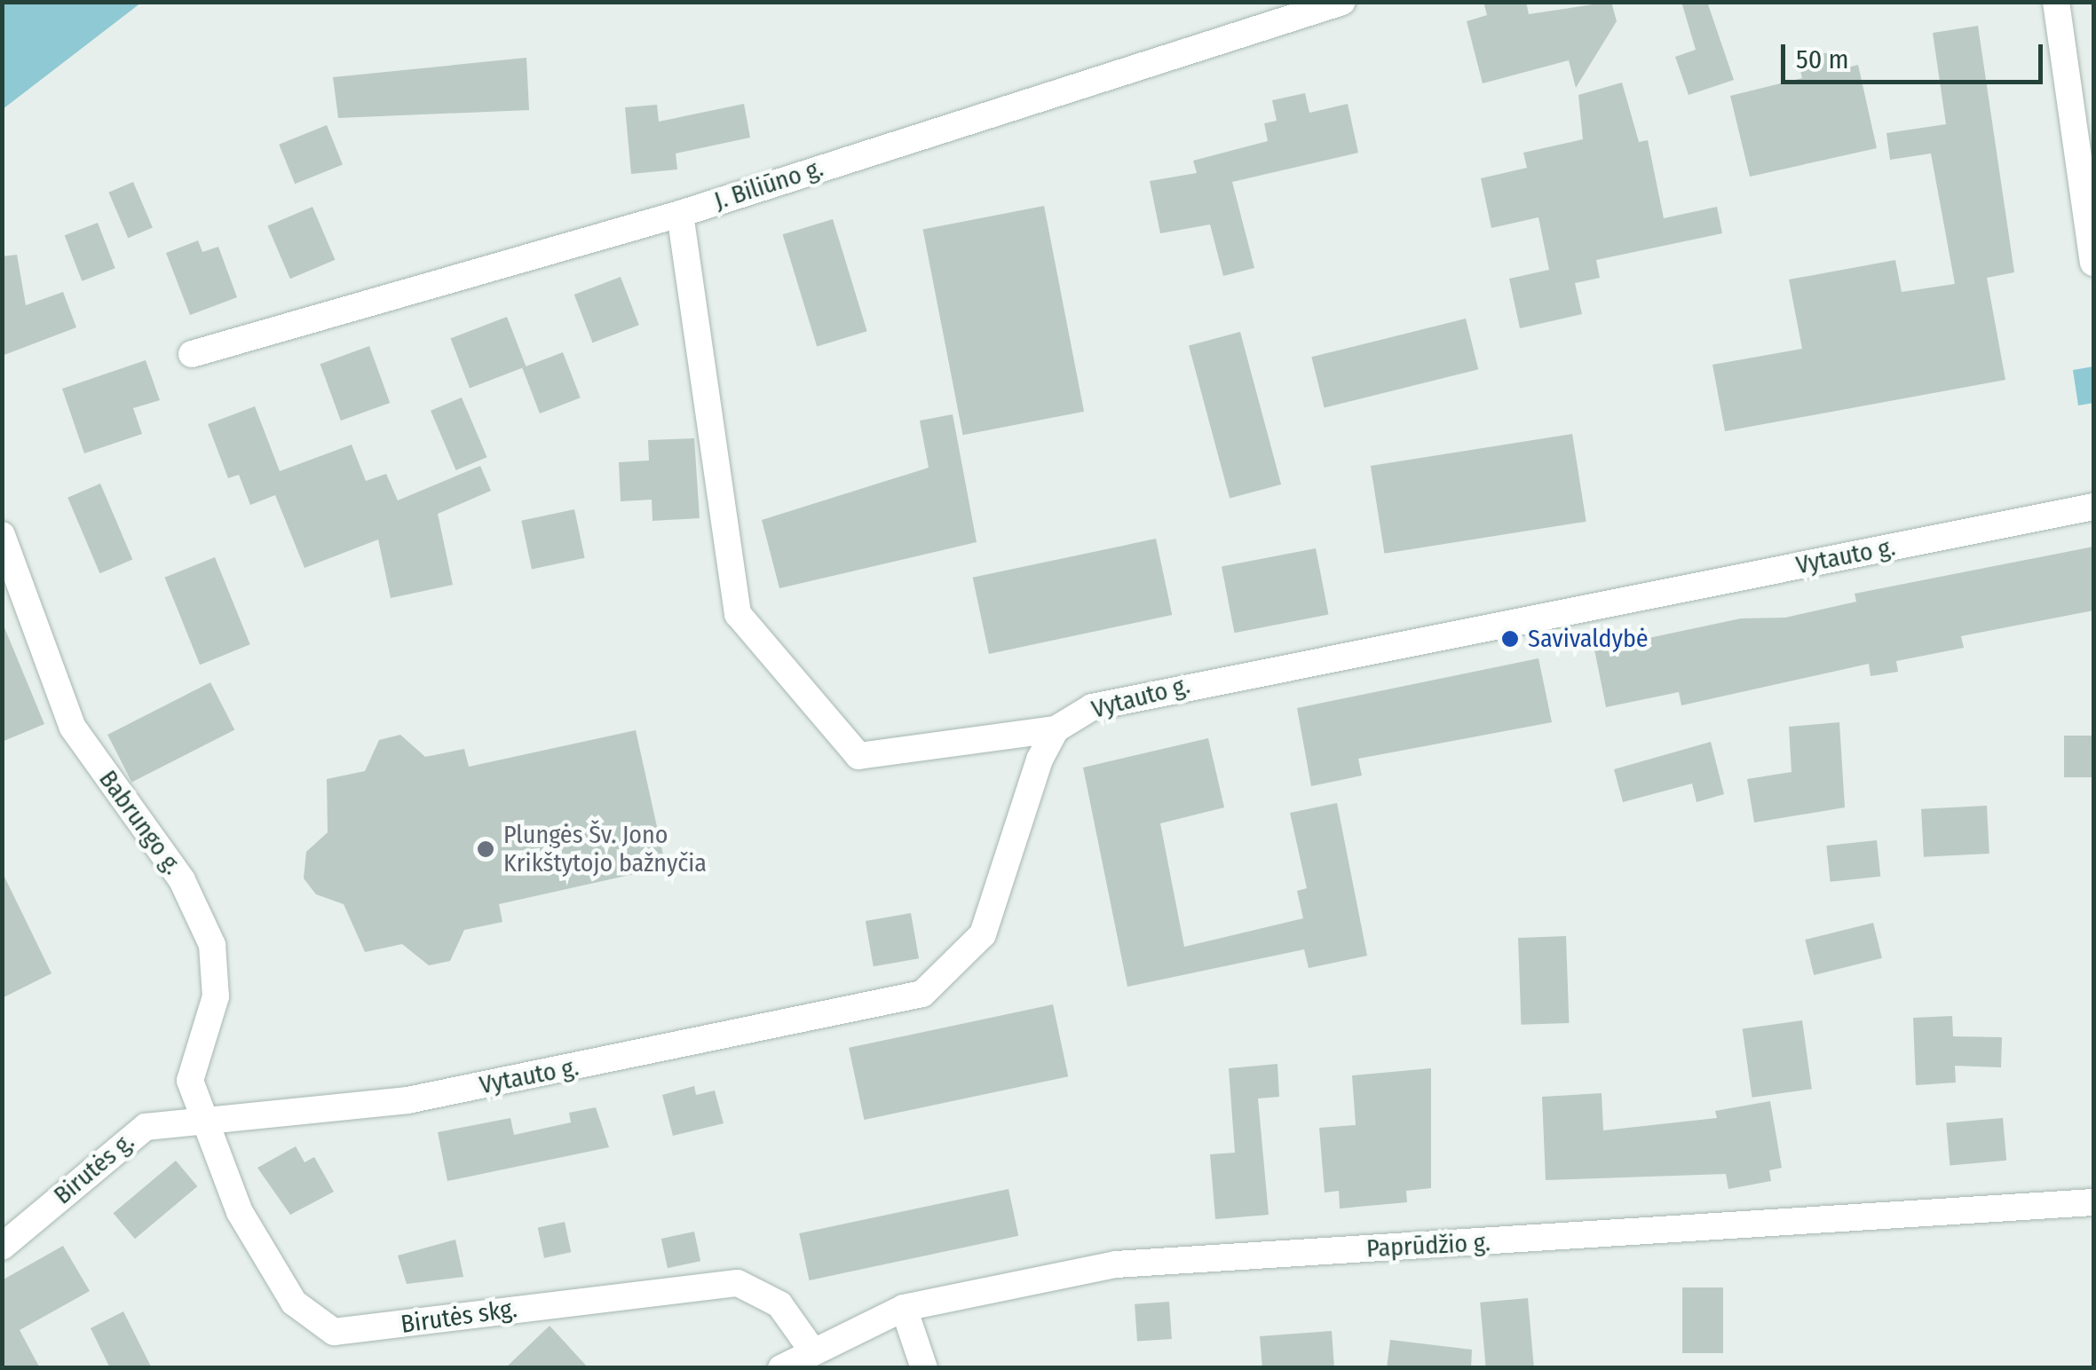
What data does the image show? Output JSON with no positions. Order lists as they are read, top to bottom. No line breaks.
{"streets":{"street":["J. Biliūno g.","Vytauto g.","Babrungo g.","Birutės g.","Paprūdžio g.","Birutės skg."]},"crossings":[["Vytauto g.","Babrungo g."],["Vytauto g.","Birutės g."],["Vytauto g.","Birutės skg."],["Babrungo g.","Birutės g."],["Babrungo g.","Birutės skg."],["Birutės g.","Birutės skg."],["Paprūdžio g.","Birutės skg."]],"places":["Savivaldybė","Plungės Šv. Jono Krikštytojo bažnyčia"],"scale_bar":"50 m"}
